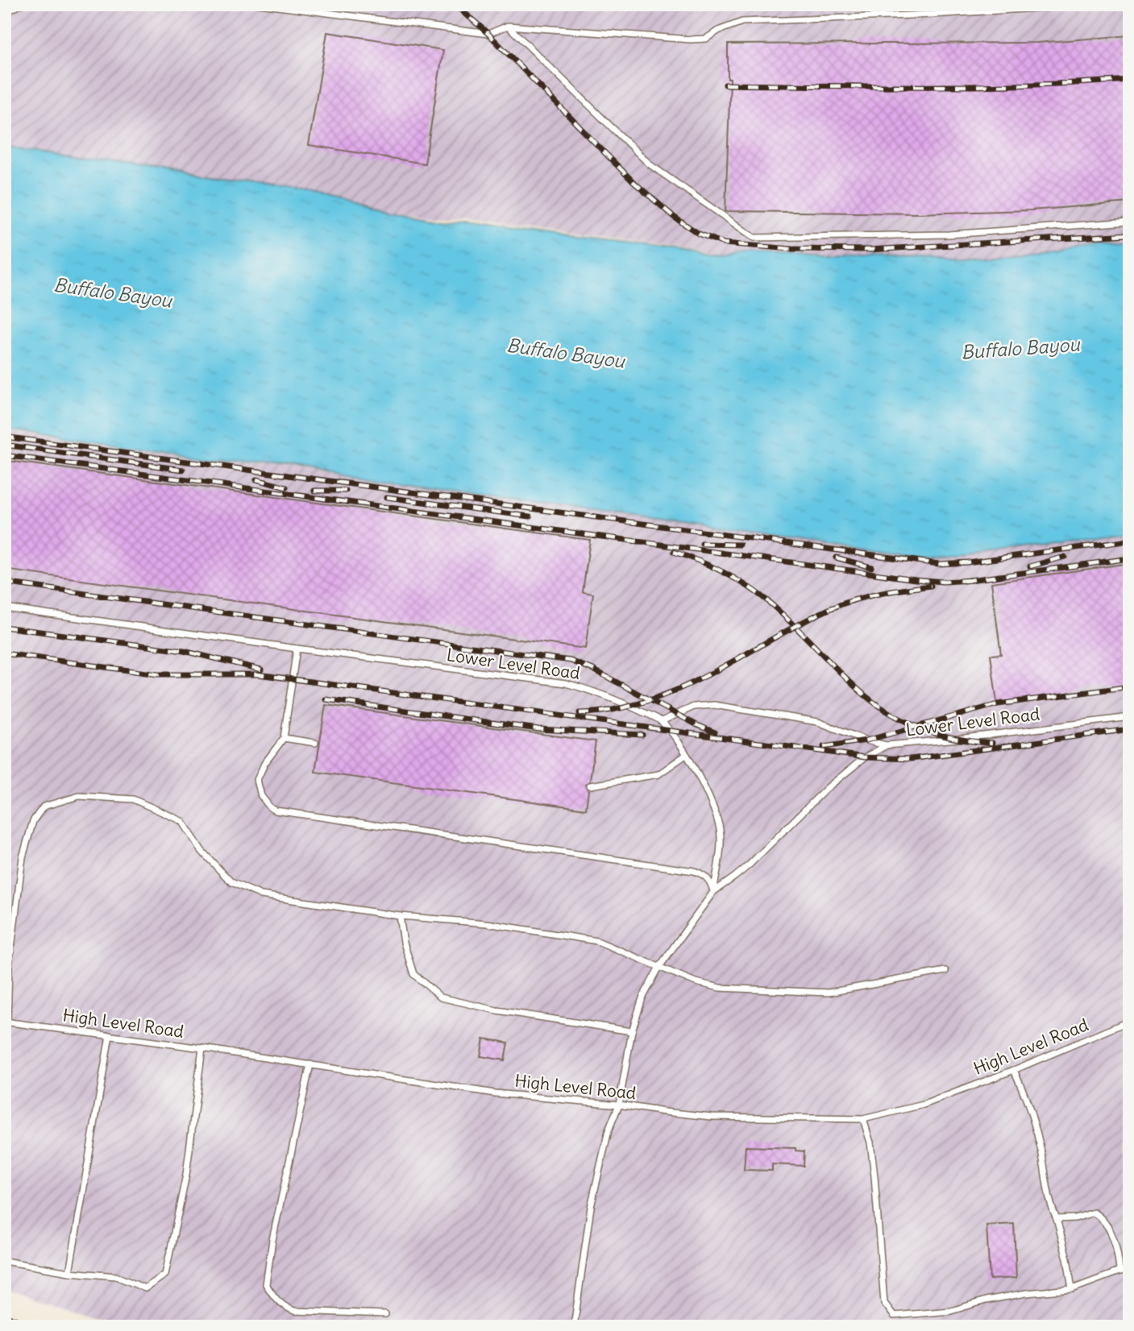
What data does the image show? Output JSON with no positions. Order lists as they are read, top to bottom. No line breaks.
{"streets":{"lane":["Lower Level Road","High Level Road"]},"water":["Buffalo Bayou"]}
